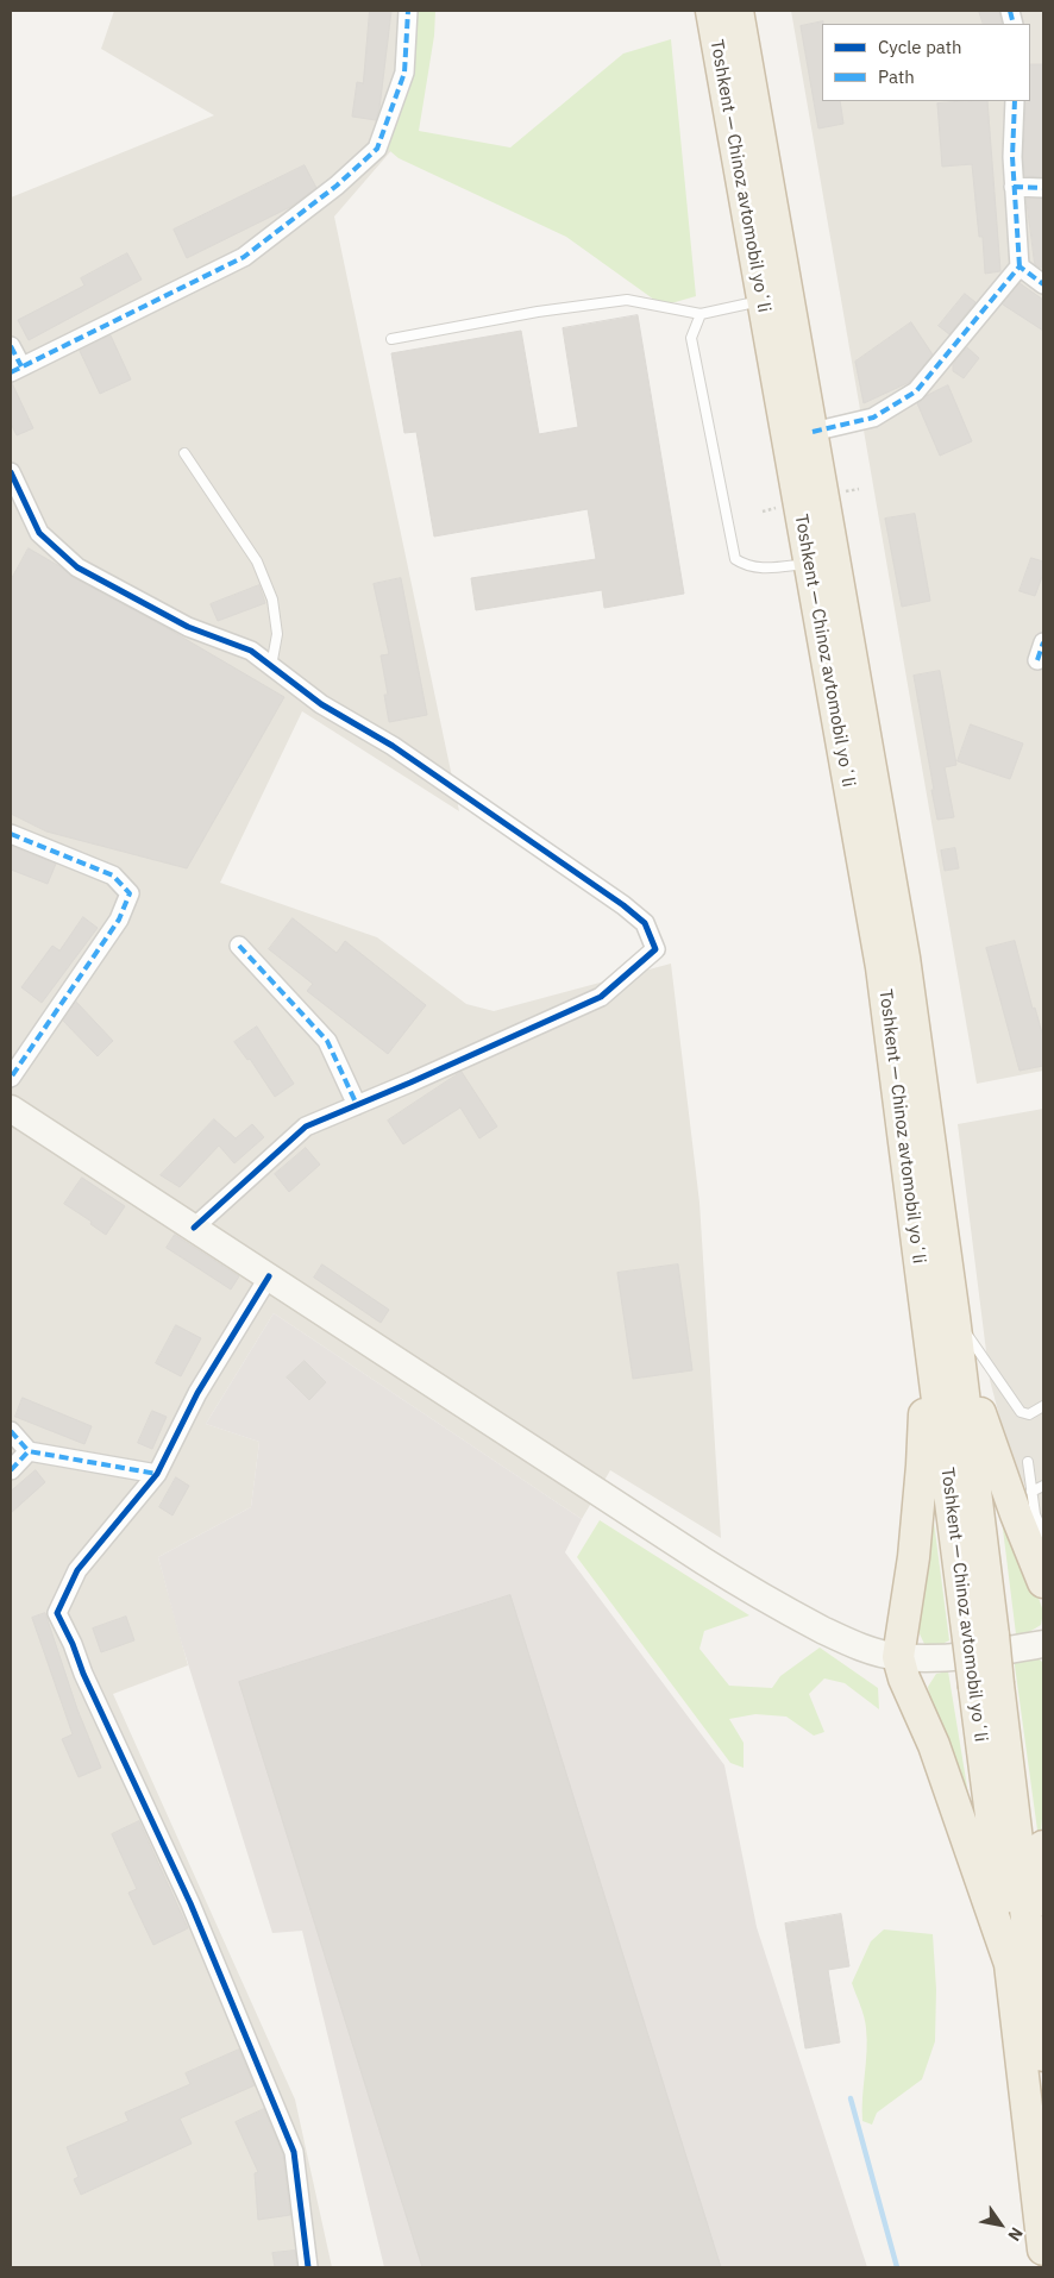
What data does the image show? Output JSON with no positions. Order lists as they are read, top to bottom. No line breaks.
{"streets":{"highway":["Toshkent — Chinoz avtomobil yoʻli"]},"legend":["Cycle path","Path"],"north":"bottom right"}
